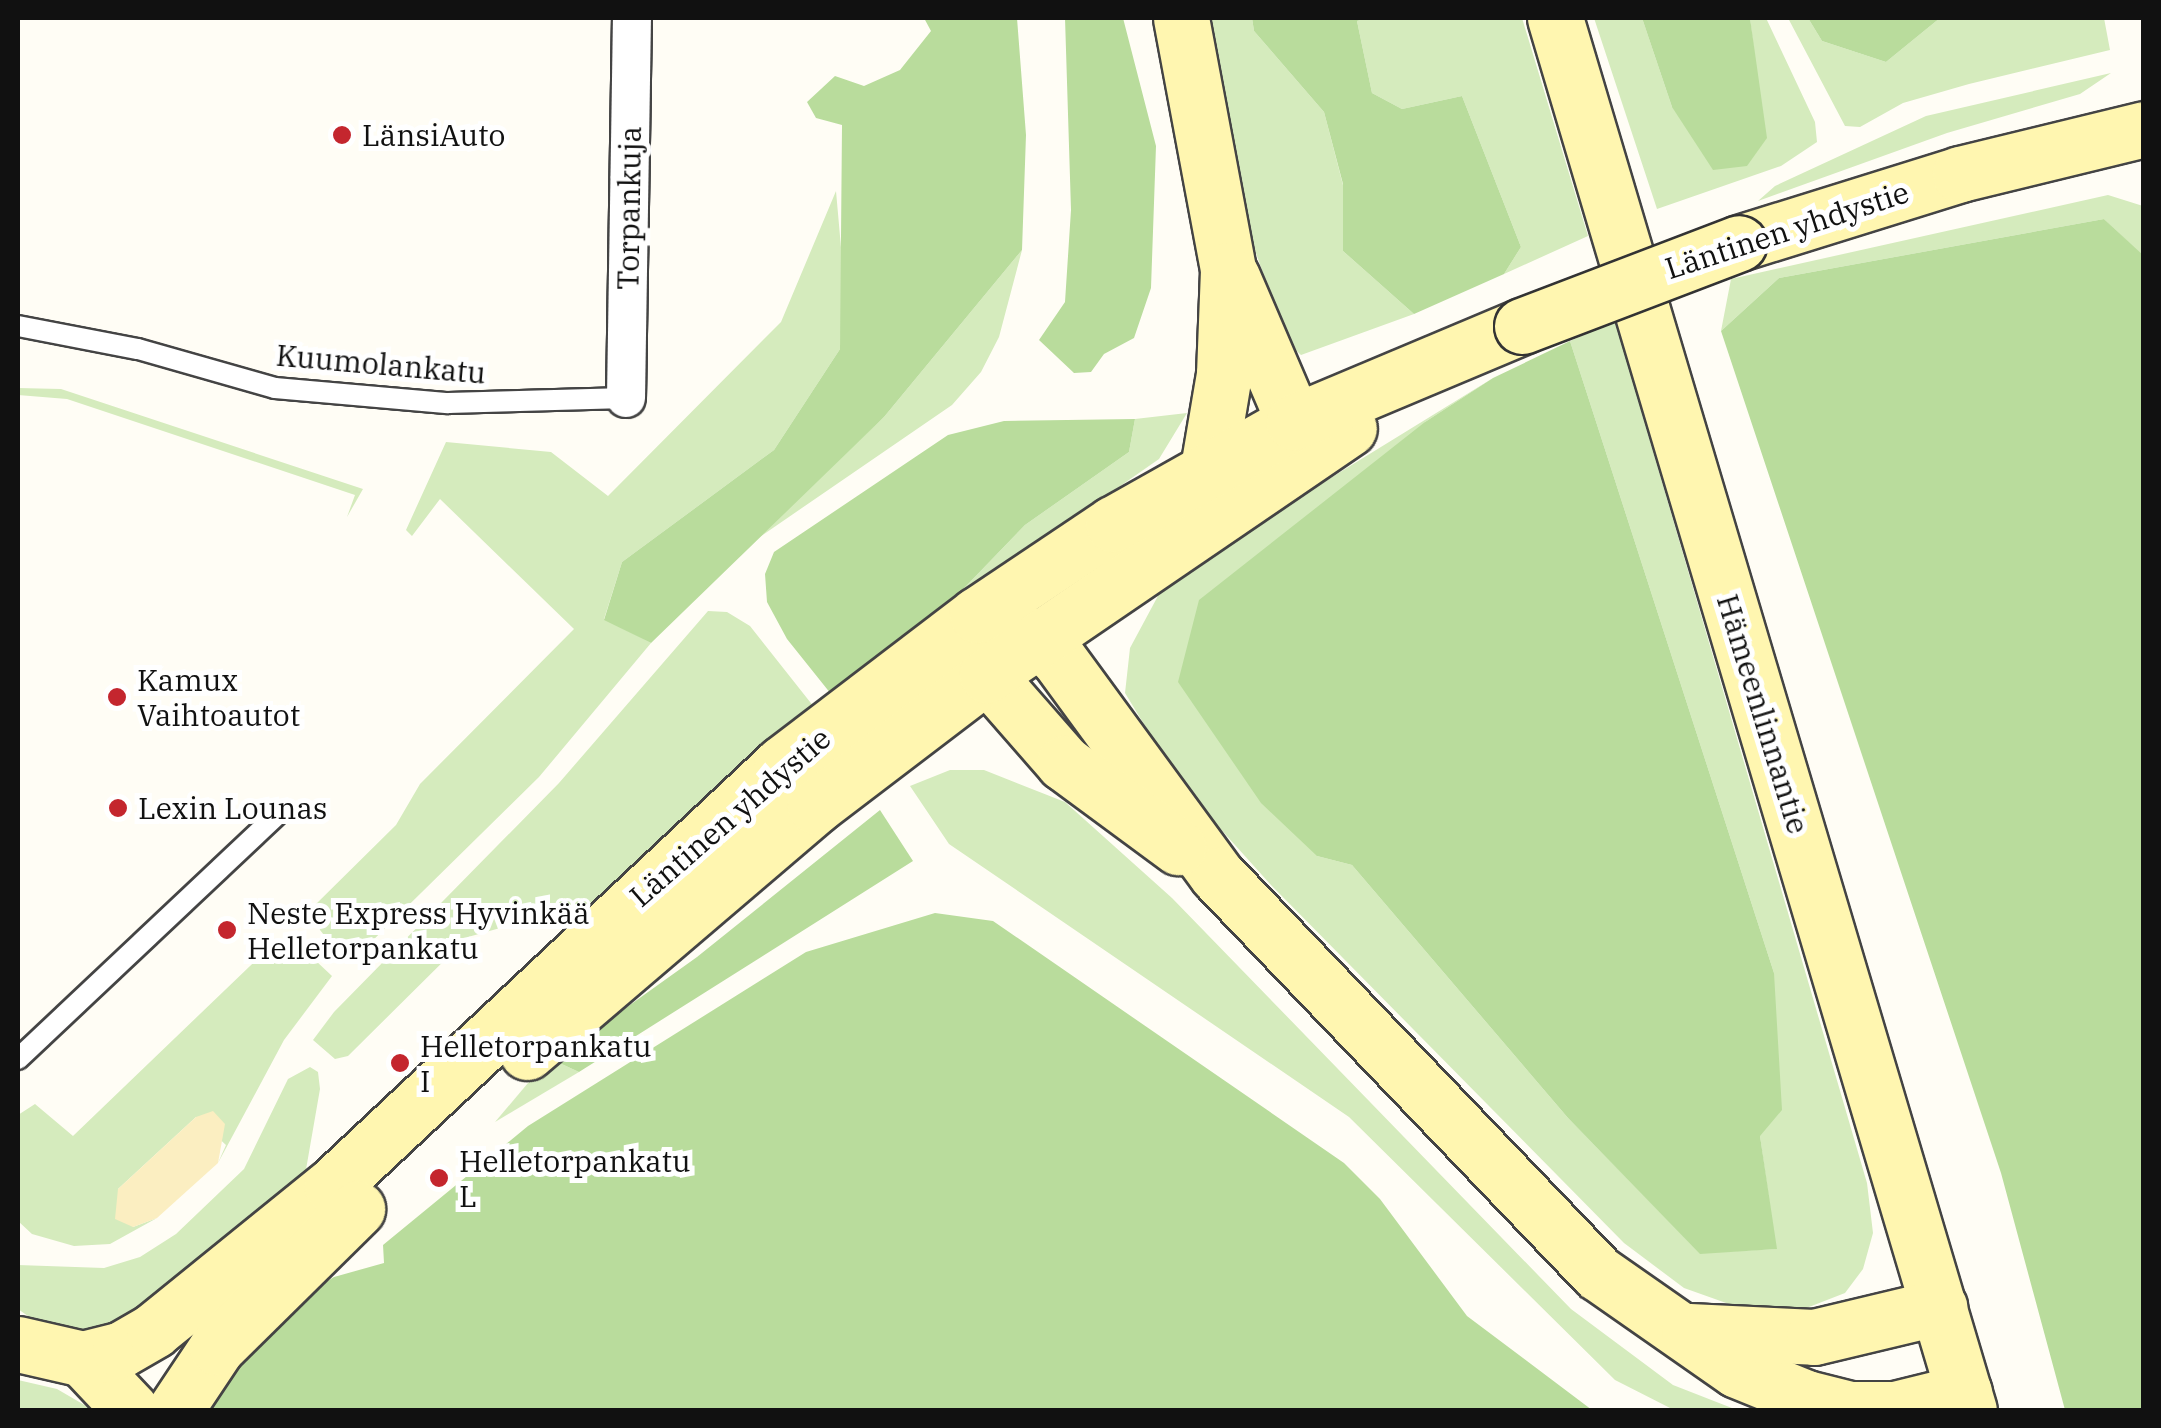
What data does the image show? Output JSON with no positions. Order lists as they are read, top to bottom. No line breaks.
{"streets":{"main road":["Läntinen yhdystie","Hämeenlinnantie"],"street":["Torpankuja"],"lane":["Kuumolankatu"]},"crossings":[["Torpankuja","Kuumolankatu"]],"places":["LänsiAuto","Kamux Vaihtoautot","Lexin Lounas","Neste Express Hyvinkää Helletorpankatu","Helletorpankatu I","Helletorpankatu L"]}
